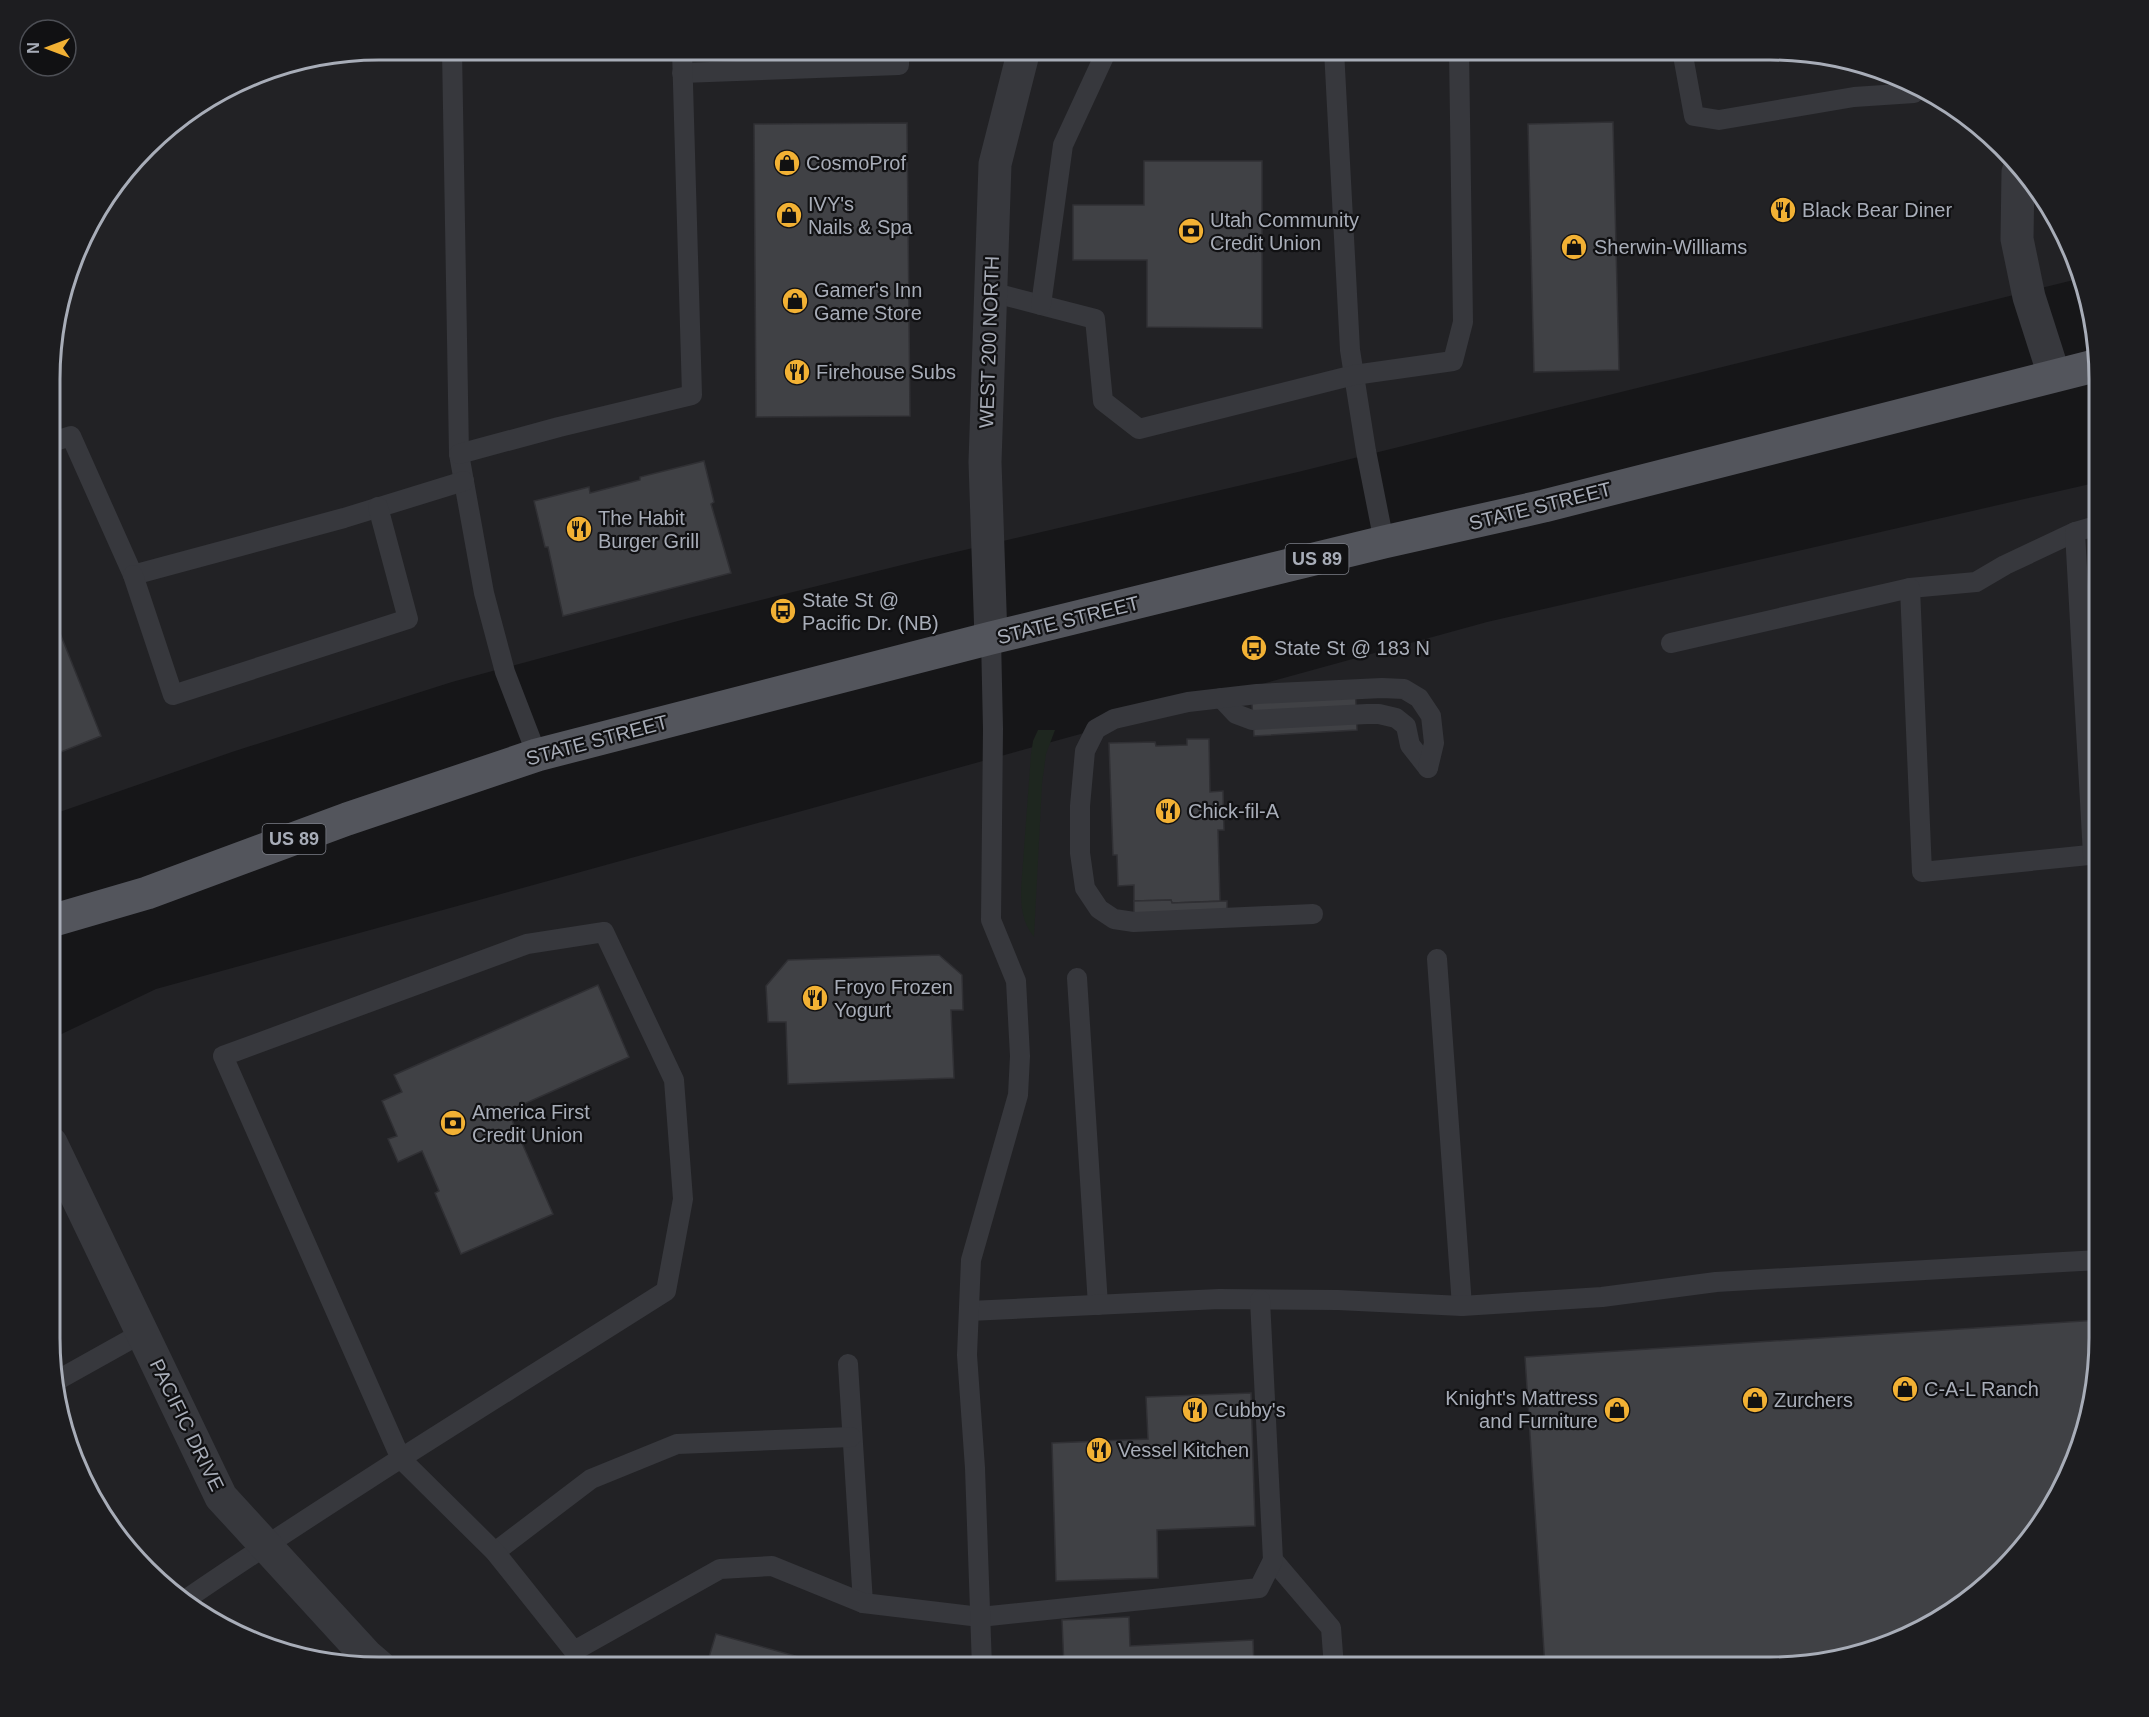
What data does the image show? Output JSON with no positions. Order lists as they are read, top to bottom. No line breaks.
{"streets":{"main road":["STATE STREET","US 89"],"street":["WEST 200 NORTH","PACIFIC DRIVE"]},"crossings":[["WEST 200 NORTH","STATE STREET"]],"places":{"shop":["CosmoProf","IVY's Nails & Spa","Sherwin-Williams","Gamer's Inn Game Store","C-A-L Ranch","Zurchers","Knight's Mattress and Furniture"],"restaurant":["Black Bear Diner","Firehouse Subs","The Habit Burger Grill","Chick-fil-A","Froyo Frozen Yogurt","Cubby's","Vessel Kitchen"],"bank":["Utah Community Credit Union","America First Credit Union"],"bus stop":["State St @ Pacific Dr. (NB)","State St @ 183 N"]},"north":"left"}
